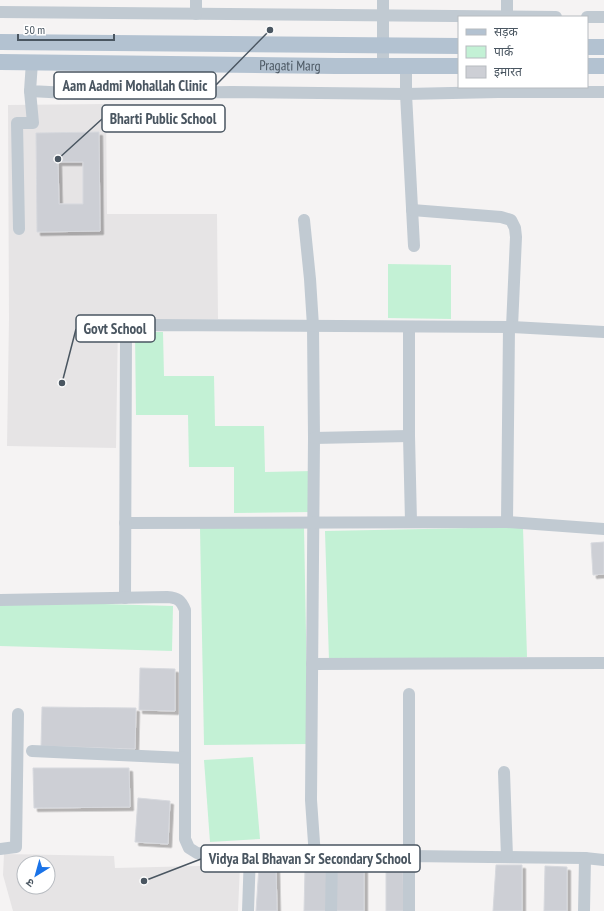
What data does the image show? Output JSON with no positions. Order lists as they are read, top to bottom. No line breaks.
{"streets":{"main road":["Pragati Marg"]},"places":["Aam Aadmi Mohallah Clinic","Bharti Public School","Govt School","Vidya Bal Bhavan Sr Secondary School"],"legend":["सड़क","पार्क","इमारत"],"scale_bar":"50 m","north":"bottom left"}
